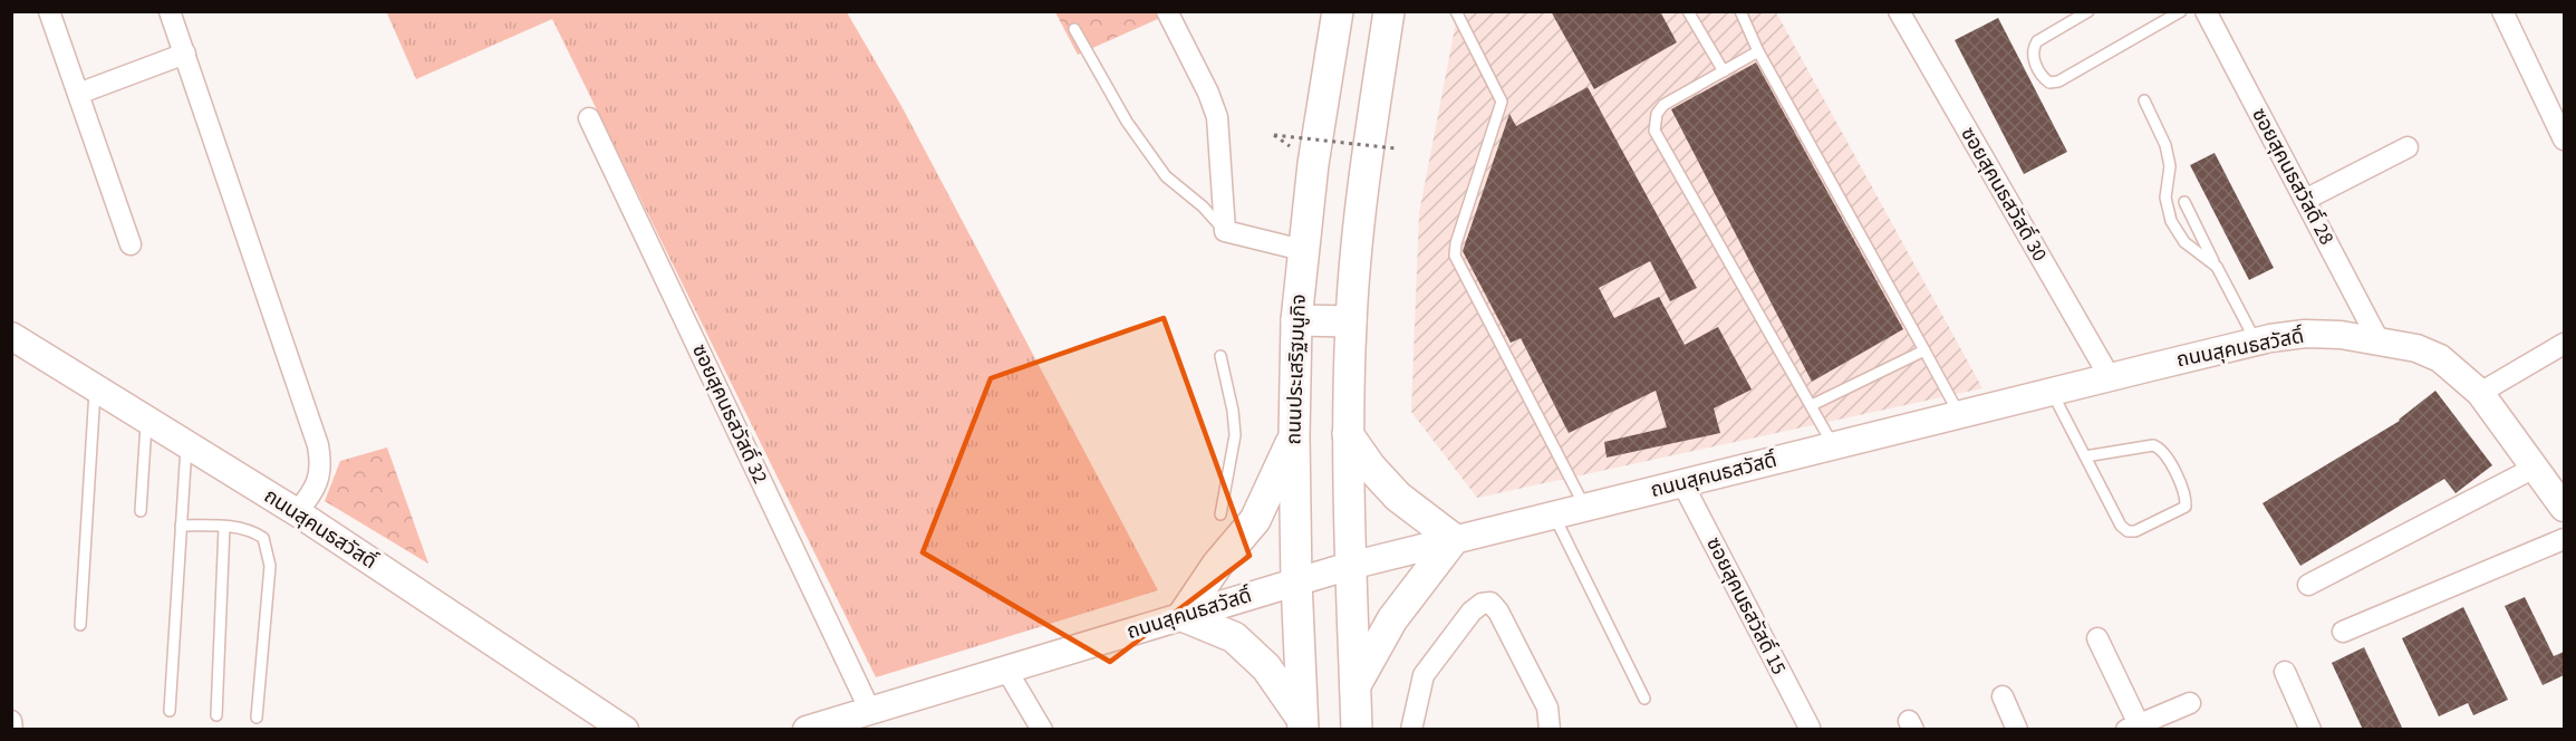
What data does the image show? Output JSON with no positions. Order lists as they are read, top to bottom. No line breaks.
{"streets":{"main road":["ถนนสุคนธสวัสดิ์","ถนนประเสริฐมนูกิจ"],"street":["ซอยสุคนธสวัสดิ์ 28","ซอยสุคนธสวัสดิ์ 30","ซอยสุคนธสวัสดิ์ 32","ซอยสุคนธสวัสดิ์ 15"]},"crossings":[["ซอยสุคนธสวัสดิ์ 28","ถนนสุคนธสวัสดิ์"],["ซอยสุคนธสวัสดิ์ 30","ถนนสุคนธสวัสดิ์"],["ถนนสุคนธสวัสดิ์","ถนนประเสริฐมนูกิจ"],["ถนนสุคนธสวัสดิ์","ซอยสุคนธสวัสดิ์ 32"],["ถนนสุคนธสวัสดิ์","ซอยสุคนธสวัสดิ์ 15"]]}
